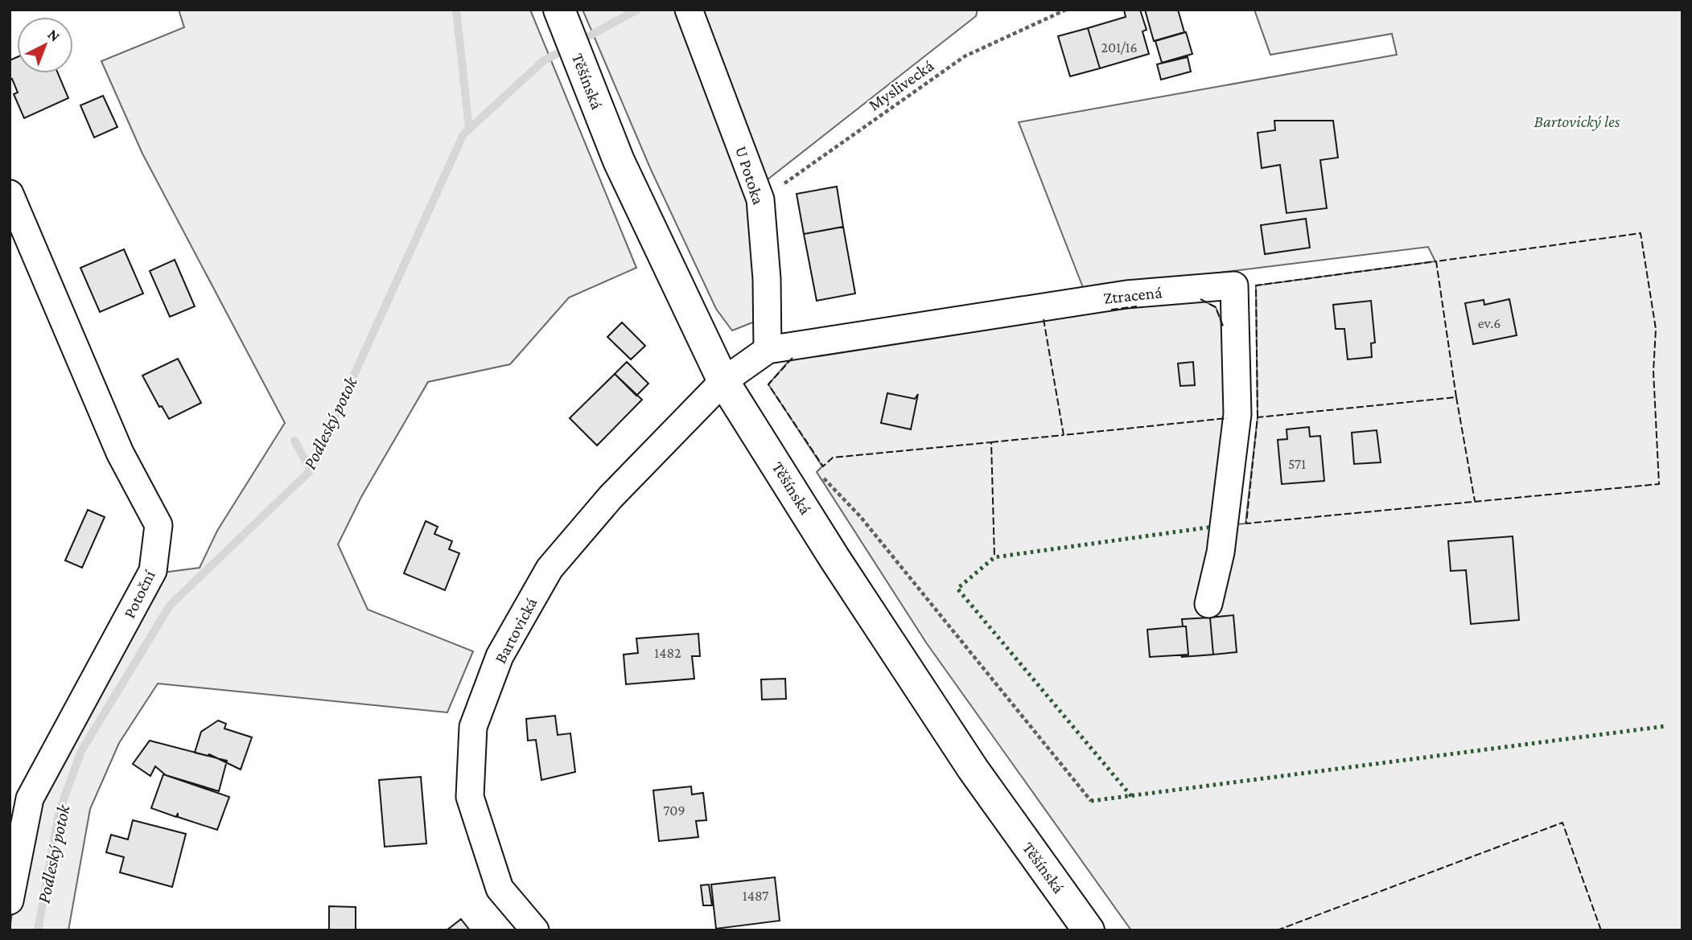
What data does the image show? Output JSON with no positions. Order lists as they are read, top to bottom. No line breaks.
{"streets":{"main road":["Těšínská"],"street":["U Potoka","Ztracená","Potoční","Bartovická"],"path":["Myslivecká"]},"crossings":[["Těšínská","Ztracená"],["Těšínská","Bartovická"],["Myslivecká","U Potoka"],["U Potoka","Ztracená"],["Ztracená","Bartovická"]],"water":["Podleský potok"],"parks":["Bartovický les"],"house_numbers":["201/16","ev.6","571","1482","709","1487"],"north":"top right"}
